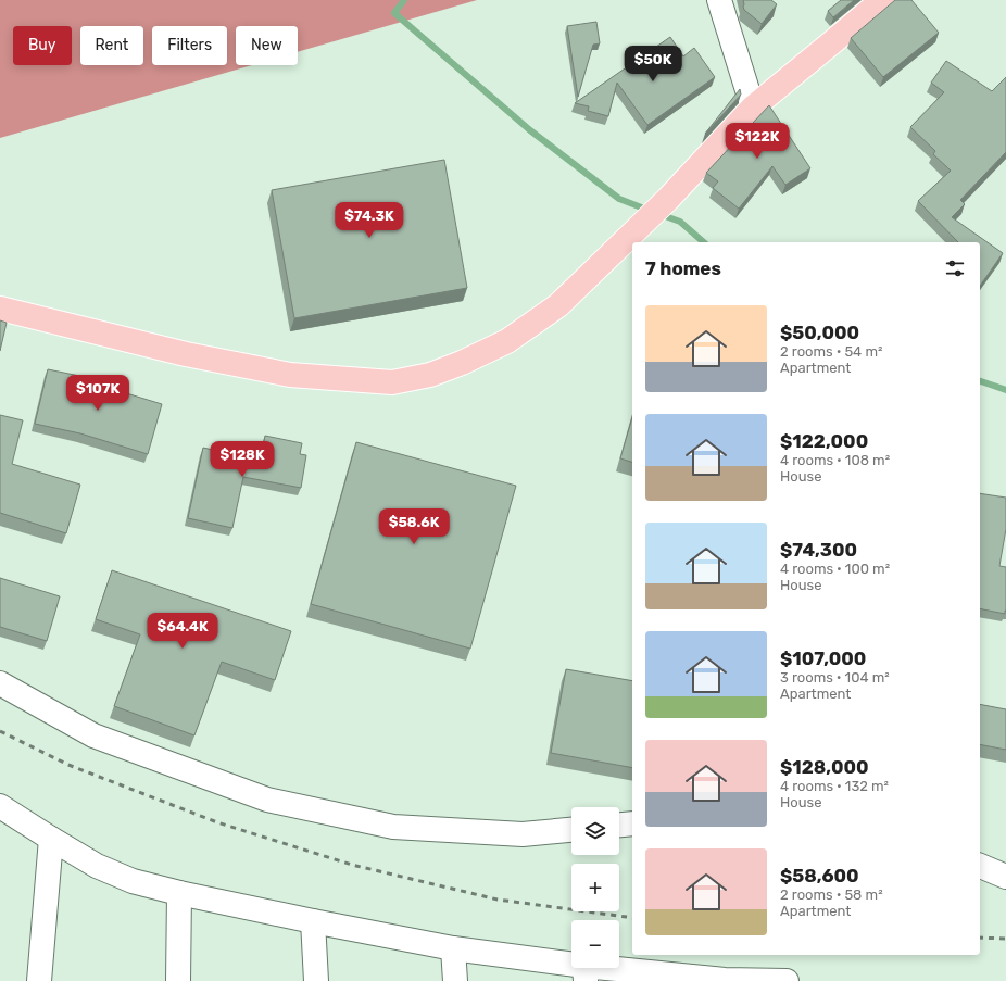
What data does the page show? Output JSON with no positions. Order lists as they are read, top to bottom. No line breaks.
{"page":{"chip":["Buy","Rent","Filters","New"],"price":["$50K","$122K","$74.3K","$107K","$128K","$58.6K","$64.4K"],"heading":"7 homes","list":[{"name":"$50,000","note":"2 rooms · 54 m² · Apartment"},{"name":"$122,000","note":"4 rooms · 108 m² · House"},{"name":"$74,300","note":"4 rooms · 100 m² · House"},{"name":"$107,000","note":"3 rooms · 104 m² · Apartment"},{"name":"$128,000","note":"4 rooms · 132 m² · House"},{"name":"$58,600","note":"2 rooms · 58 m² · Apartment"}],"map_buttons":["+","−"]}}
